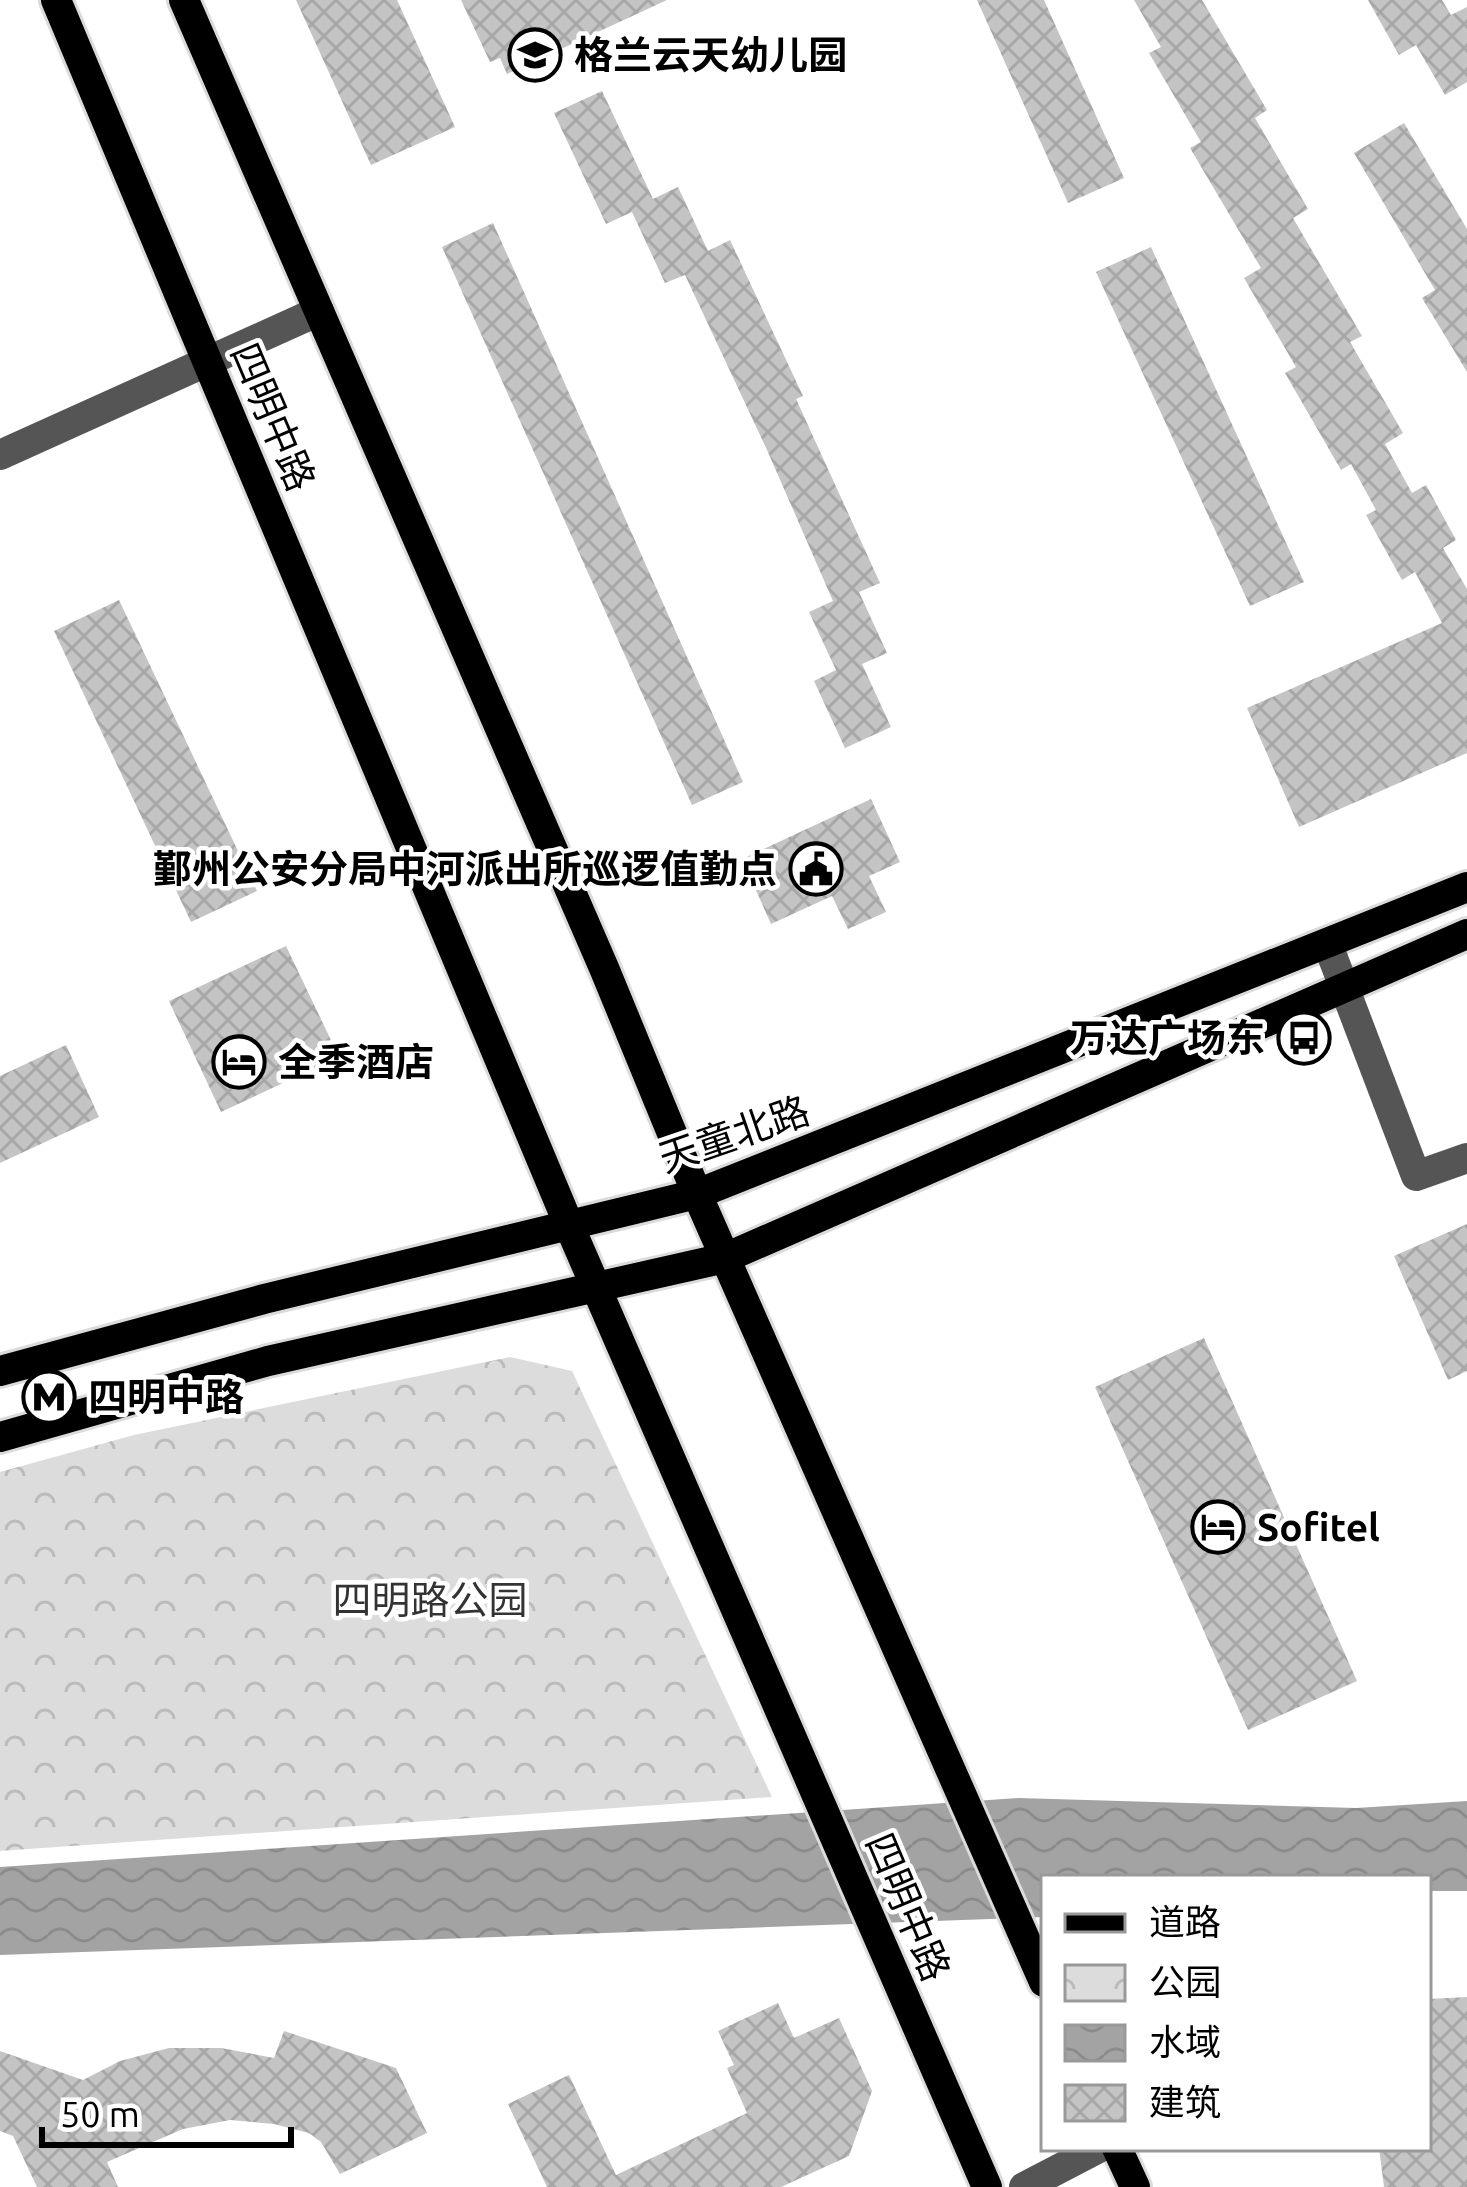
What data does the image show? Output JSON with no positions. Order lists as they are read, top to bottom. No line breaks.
{"streets":{"main road":["四明中路","天童北路"]},"crossings":[["四明中路","天童北路"]],"parks":["四明路公园"],"places":{"school or university":["格兰云天幼儿园"],"public building":["鄞州公安分局中河派出所巡逻值勤点"],"bus stop":["万达广场东"],"hotel":["全季酒店","Sofitel"],"metro station":["四明中路"]},"legend":["道路","公园","水域","建筑"],"scale_bar":"50 m"}
